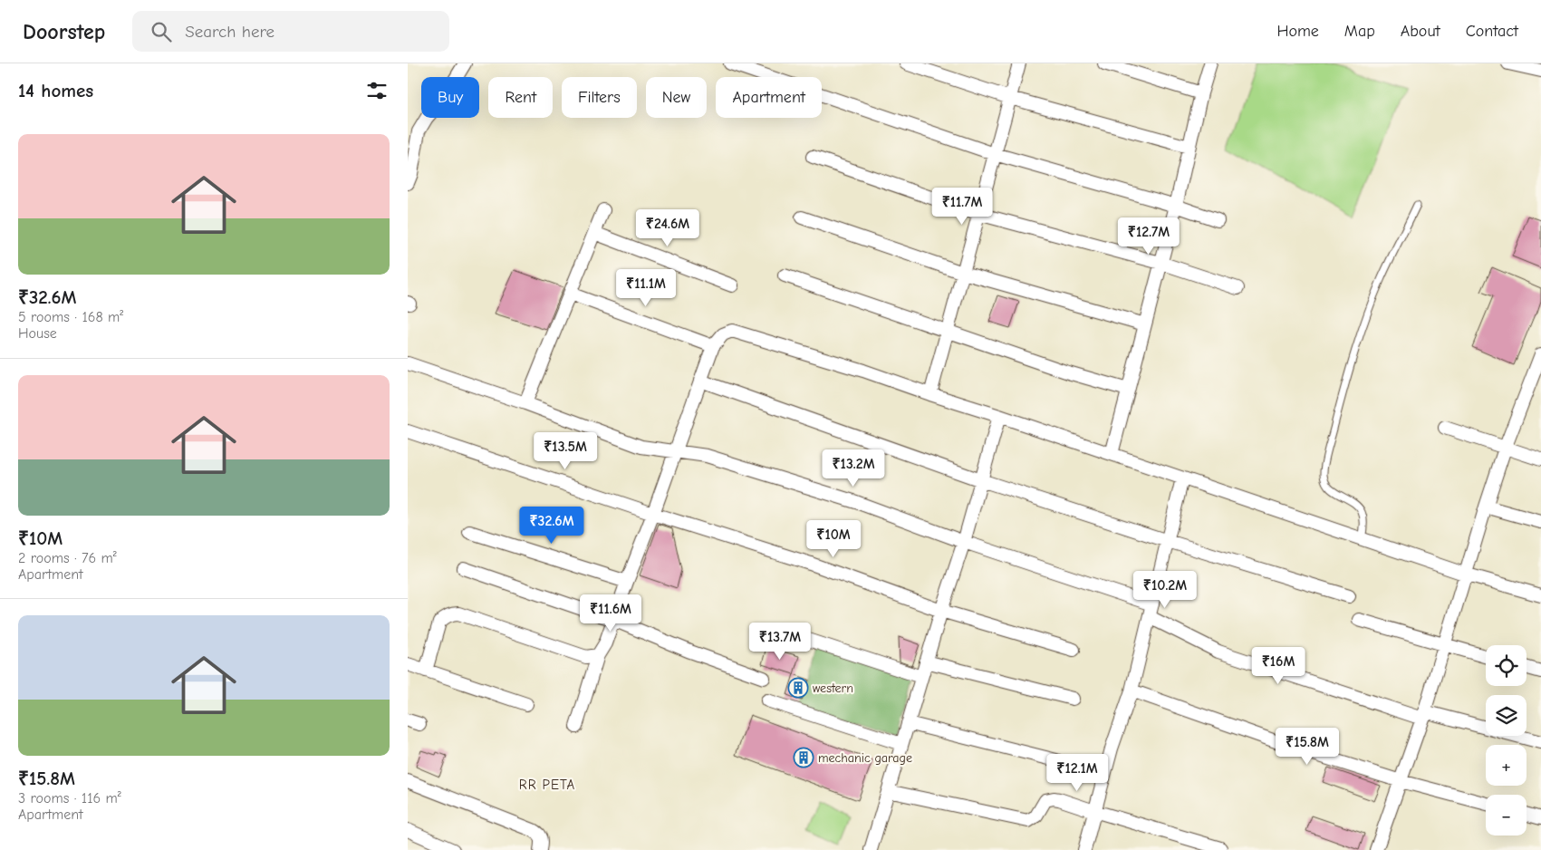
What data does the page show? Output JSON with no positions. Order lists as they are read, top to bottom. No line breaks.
{"districts":["RR PETA"],"places":{"building":["western","mechanic garage"]},"page":{"header":"Doorstep","search":"Search here","nav":["Home","Map","About","Contact"],"heading":"14 homes","chip":["Buy","Rent","Filters","New","Apartment"],"list":[{"name":"₹32.6M","note":"5 rooms · 168 m² · House"},{"name":"₹10M","note":"2 rooms · 76 m² · Apartment"},{"name":"₹15.8M","note":"3 rooms · 116 m² · Apartment"}],"price":["₹11.7M","₹24.6M","₹12.7M","₹11.1M","₹13.5M","₹13.2M","₹32.6M","₹10M","₹10.2M","₹11.6M","₹13.7M","₹16M","₹15.8M","₹12.1M"],"map_buttons":["+","−"]}}
